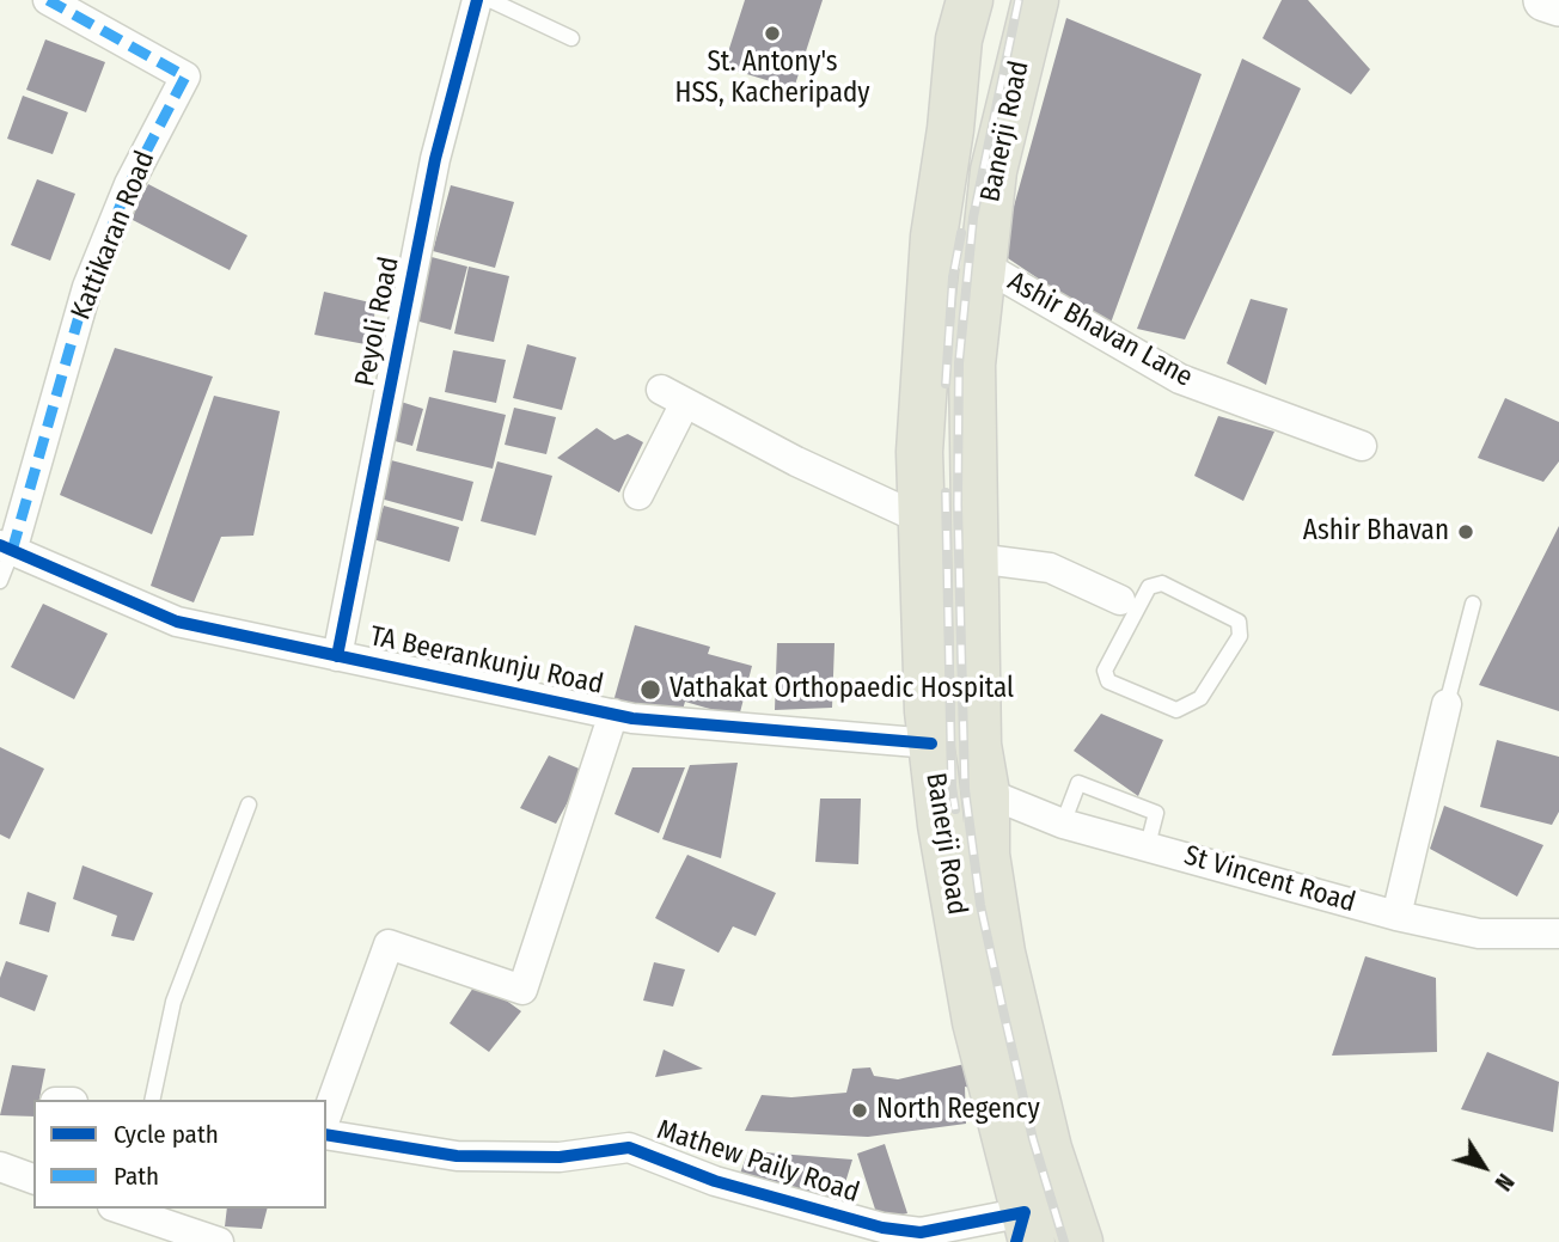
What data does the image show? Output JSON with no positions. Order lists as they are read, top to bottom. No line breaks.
{"streets":{"main road":["Banerji Road"],"street":["Kattikaran Road","Peyoli Road","Ashir Bhavan Lane","TA Beerankunju Road","St Vincent Road","Mathew Paily Road"]},"crossings":[["Banerji Road","Ashir Bhavan Lane"],["Banerji Road","TA Beerankunju Road"],["Banerji Road","St Vincent Road"],["Banerji Road","Mathew Paily Road"],["Kattikaran Road","TA Beerankunju Road"],["Peyoli Road","TA Beerankunju Road"]],"places":["St. Antony's HSS, Kacheripady","Ashir Bhavan","Vathakat Orthopaedic Hospital","North Regency"],"legend":["Cycle path","Path"],"north":"bottom right"}
